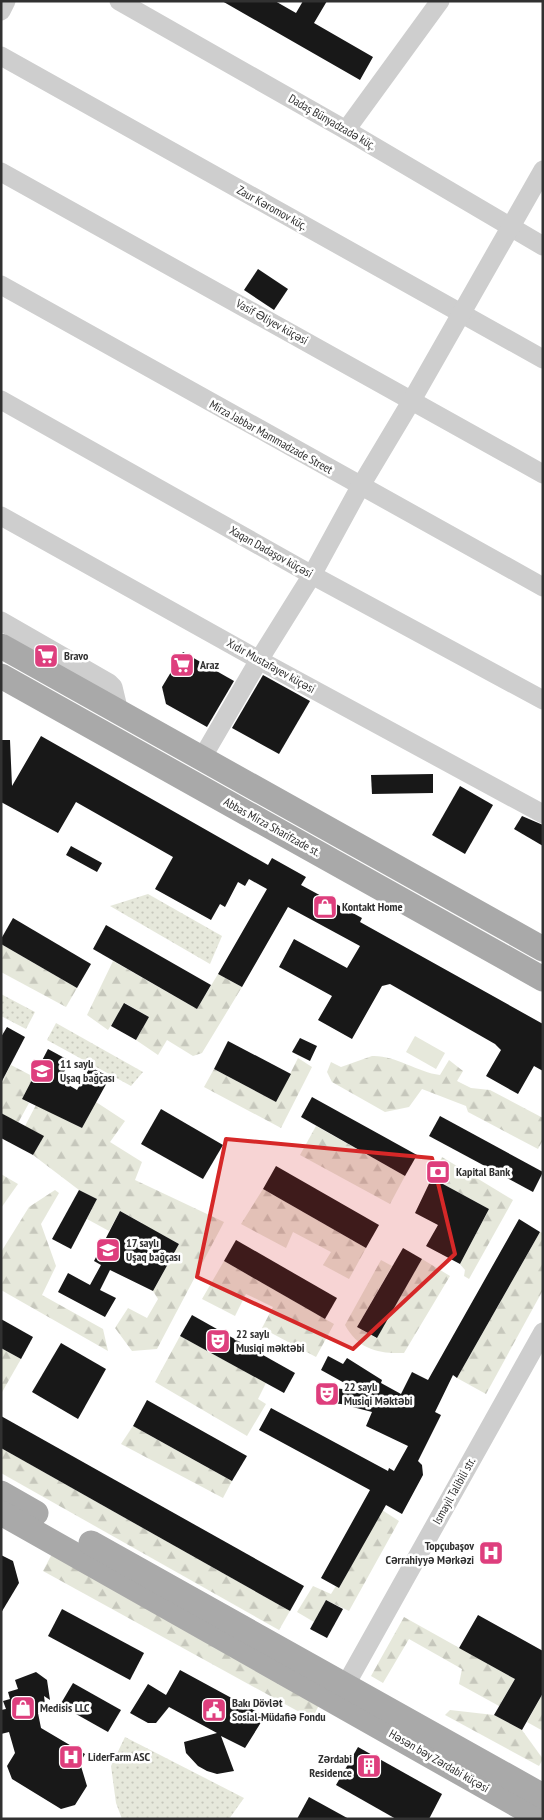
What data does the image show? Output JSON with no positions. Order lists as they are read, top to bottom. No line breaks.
{"streets":{"main road":["Abbas Mirza Sharifzade st.","Həsən bəy Zərdabi küçəsi"],"street":["Dadaş Bünyadzadə küç.","Zaur Kəromov küç.","Vasif Əliyev küçəsi","Mirza Jabbar Mammadzade Street","Xaqan Dadaşov küçəsi","Xıdır Mustafayev küçəsi","Ismayil Talibili str."]},"crossings":[["Ismayil Talibili str.","Həsən bəy Zərdabi küçəsi"]],"places":{"supermarket":["Bravo","Araz"],"shop":["Kontakt Home","Medisis LLC"],"school or university":["11 saylı Uşaq bağçası","17 saylı Uşaq bağçası"],"bank":["Kapital Bank"],"theatre":["22 saylı Musiqi məktəbi","22 saylı Musiqi Məktəbi"],"hospital":["Topçubaşov Cərrahiyyə Mərkəzi","LiderFarm ASC"],"public building":["Bakı Dövlət Sosial-Müdafiə Fondu"],"building":["Zərdabi Residence"]}}
